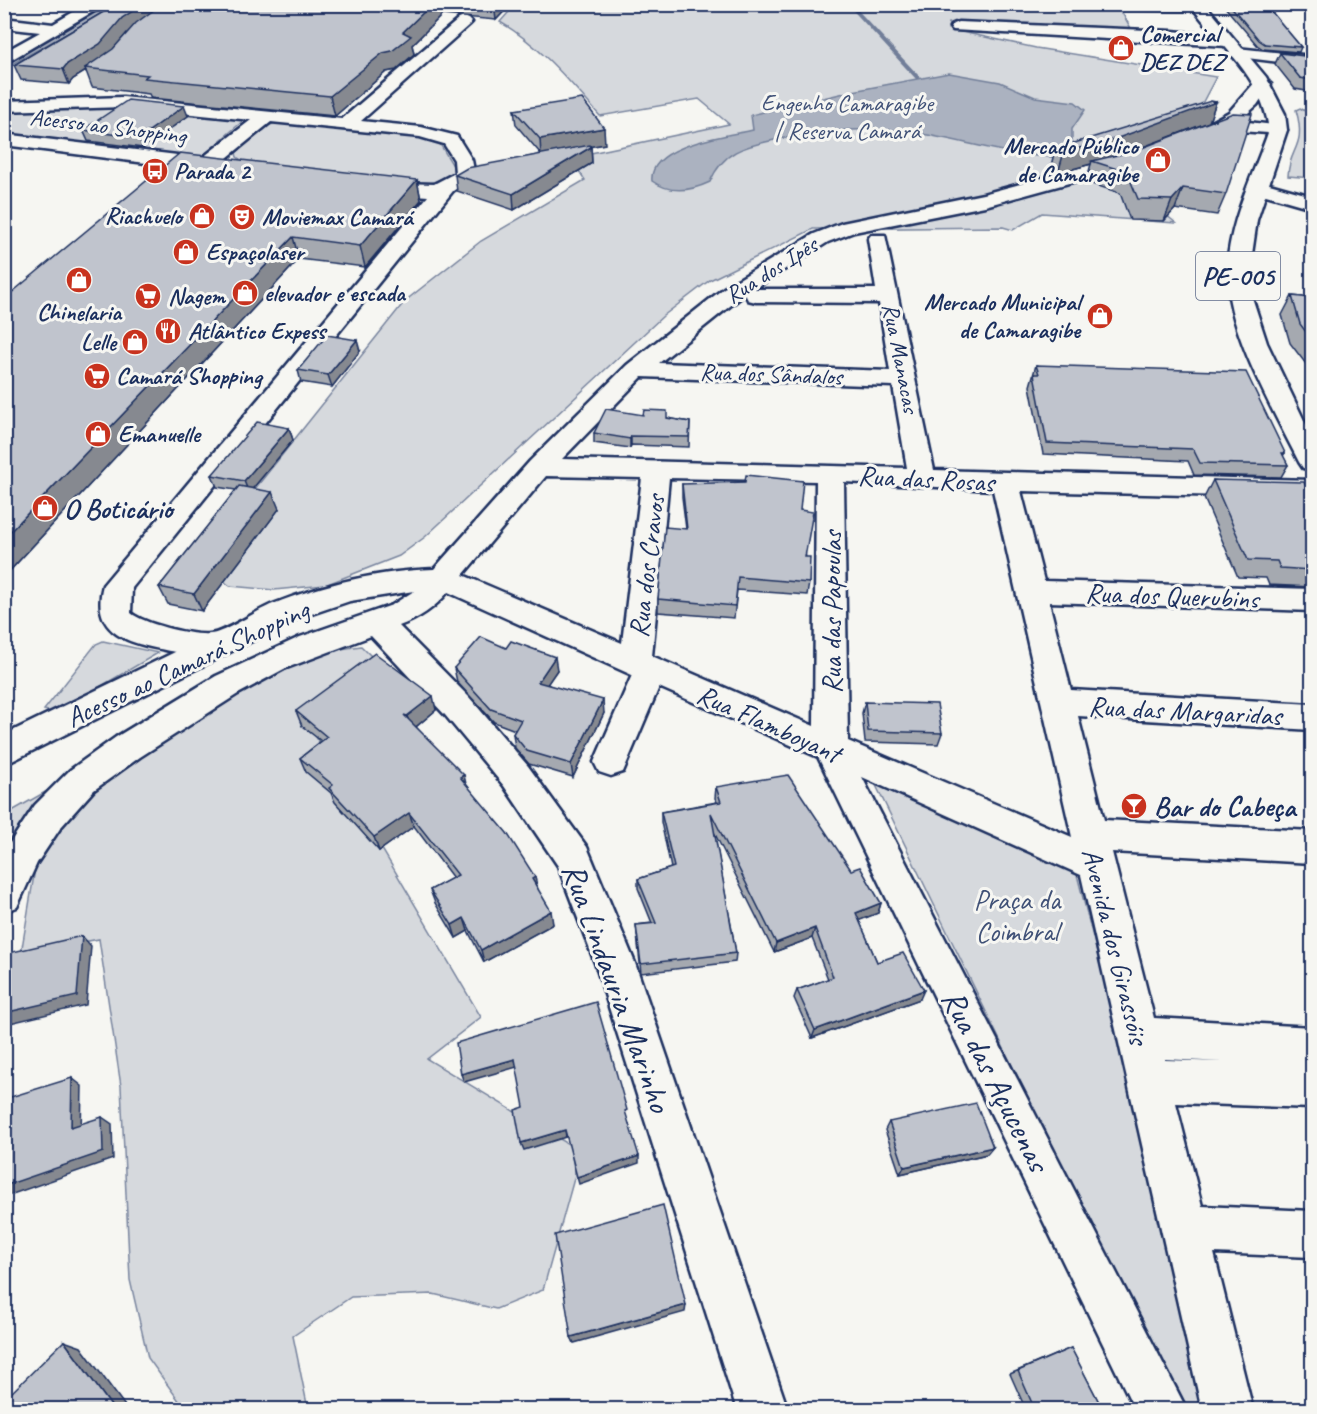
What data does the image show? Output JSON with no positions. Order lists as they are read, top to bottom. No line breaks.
{"streets":{"street":["Acesso ao Shopping","Rua dos Ipês","PE-005","Rua Manacas","Rua dos Sândalos","Rua das Rosas","Rua dos Cravos","Rua dos Querubins","Rua das Papoulas","Acesso ao Camará Shopping","Rua das Margaridas","Rua Flamboyant","Avenida dos Girassóis","Rua Lindauria Marinho","Rua das Açucenas"]},"crossings":[["Rua dos Ipês","Rua Manacas"],["Rua dos Ipês","Rua dos Sândalos"],["Rua dos Ipês","Rua das Rosas"],["Rua dos Ipês","Acesso ao Camará Shopping"],["Rua dos Ipês","Rua Flamboyant"],["Rua dos Ipês","Rua Lindauria Marinho"],["Rua Manacas","Rua dos Sândalos"],["Rua Manacas","Rua das Rosas"],["Rua das Rosas","Rua dos Cravos"],["Rua das Rosas","Rua das Papoulas"],["Rua das Rosas","Avenida dos Girassóis"],["Rua dos Cravos","Rua Flamboyant"],["Rua dos Querubins","Avenida dos Girassóis"],["Rua das Papoulas","Rua Flamboyant"],["Rua das Papoulas","Rua das Açucenas"],["Acesso ao Camará Shopping","Rua Flamboyant"],["Rua das Margaridas","Avenida dos Girassóis"],["Rua Flamboyant","Avenida dos Girassóis"],["Rua Flamboyant","Rua das Açucenas"]],"parks":["Engenho Camaragibe | Reserva Camará","Praça da Coimbral"],"places":{"shop":["Comercial DEZ DEZ","Mercado Público de Camaragibe","Riachuelo","Espaçolaser","Chinelaria","elevador e escada","Mercado Municipal de Camaragibe","Lelle","Emanuelle","O Boticário"],"bus stop":["Parada 2"],"theatre":["Moviemax Camará"],"supermarket":["Nagem","Camará Shopping"],"restaurant":["Atlântico Expess"],"bar":["Bar do Cabeça"]}}
